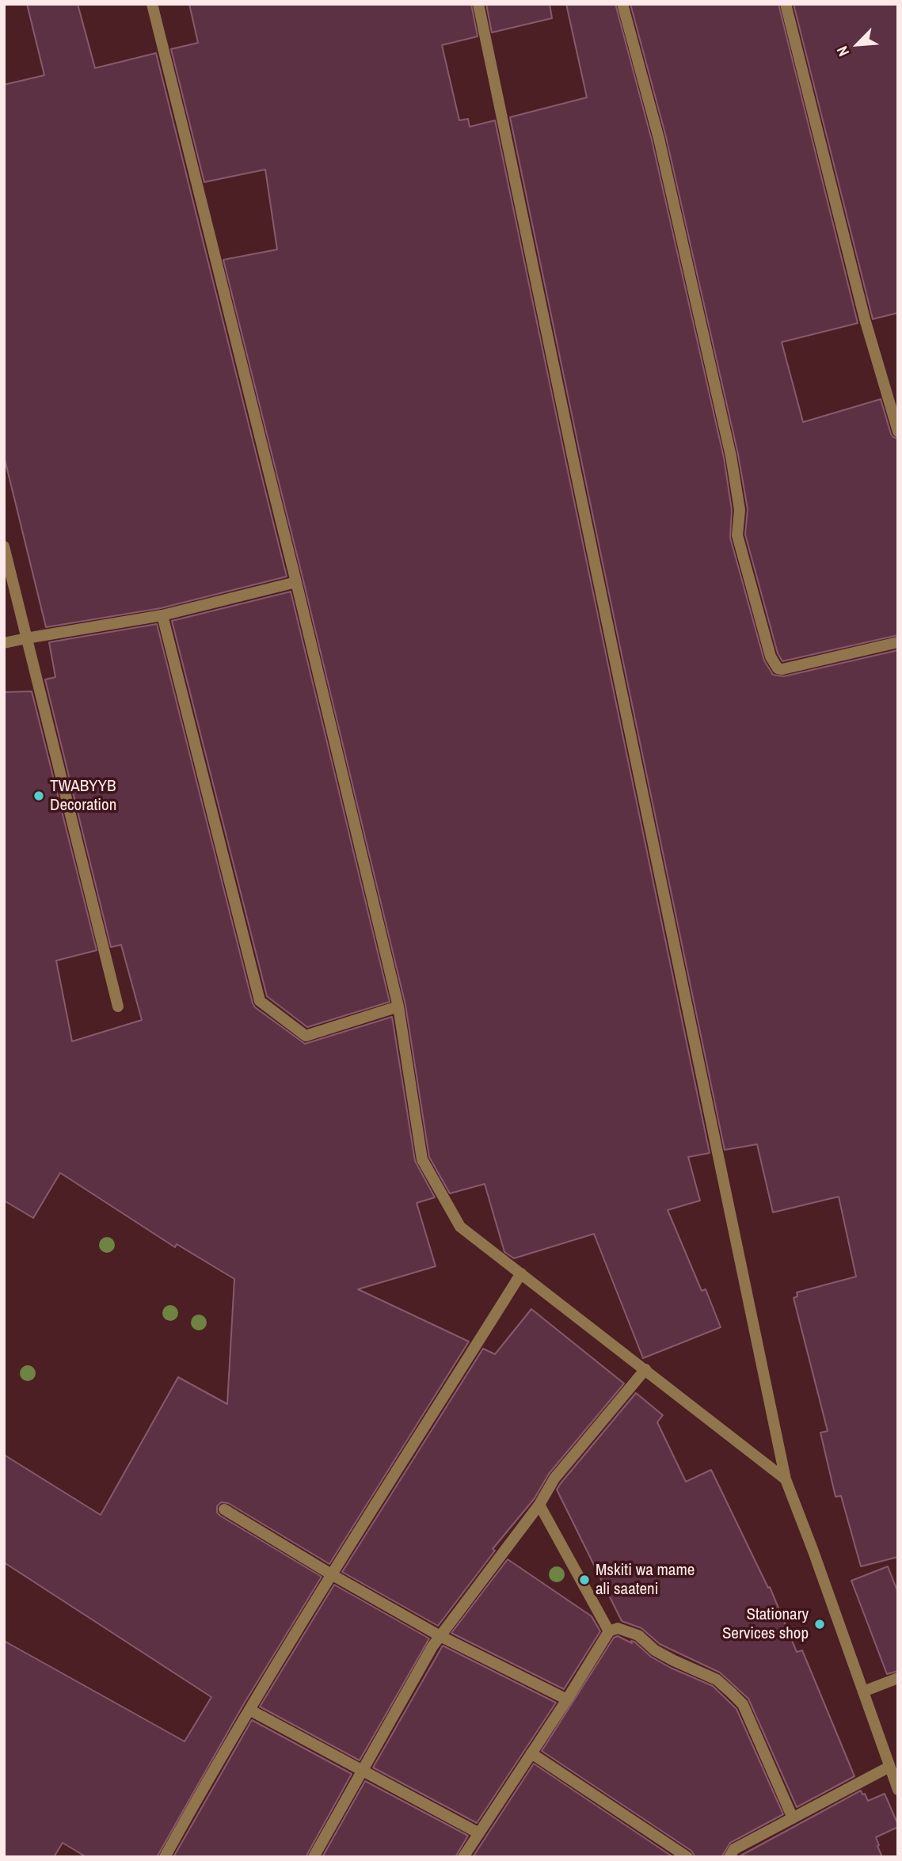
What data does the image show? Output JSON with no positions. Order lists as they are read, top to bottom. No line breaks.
{"places":["TWABYYB Decoration","Mskiti wa mame ali saateni","Stationary Services shop"],"north":"bottom left"}
